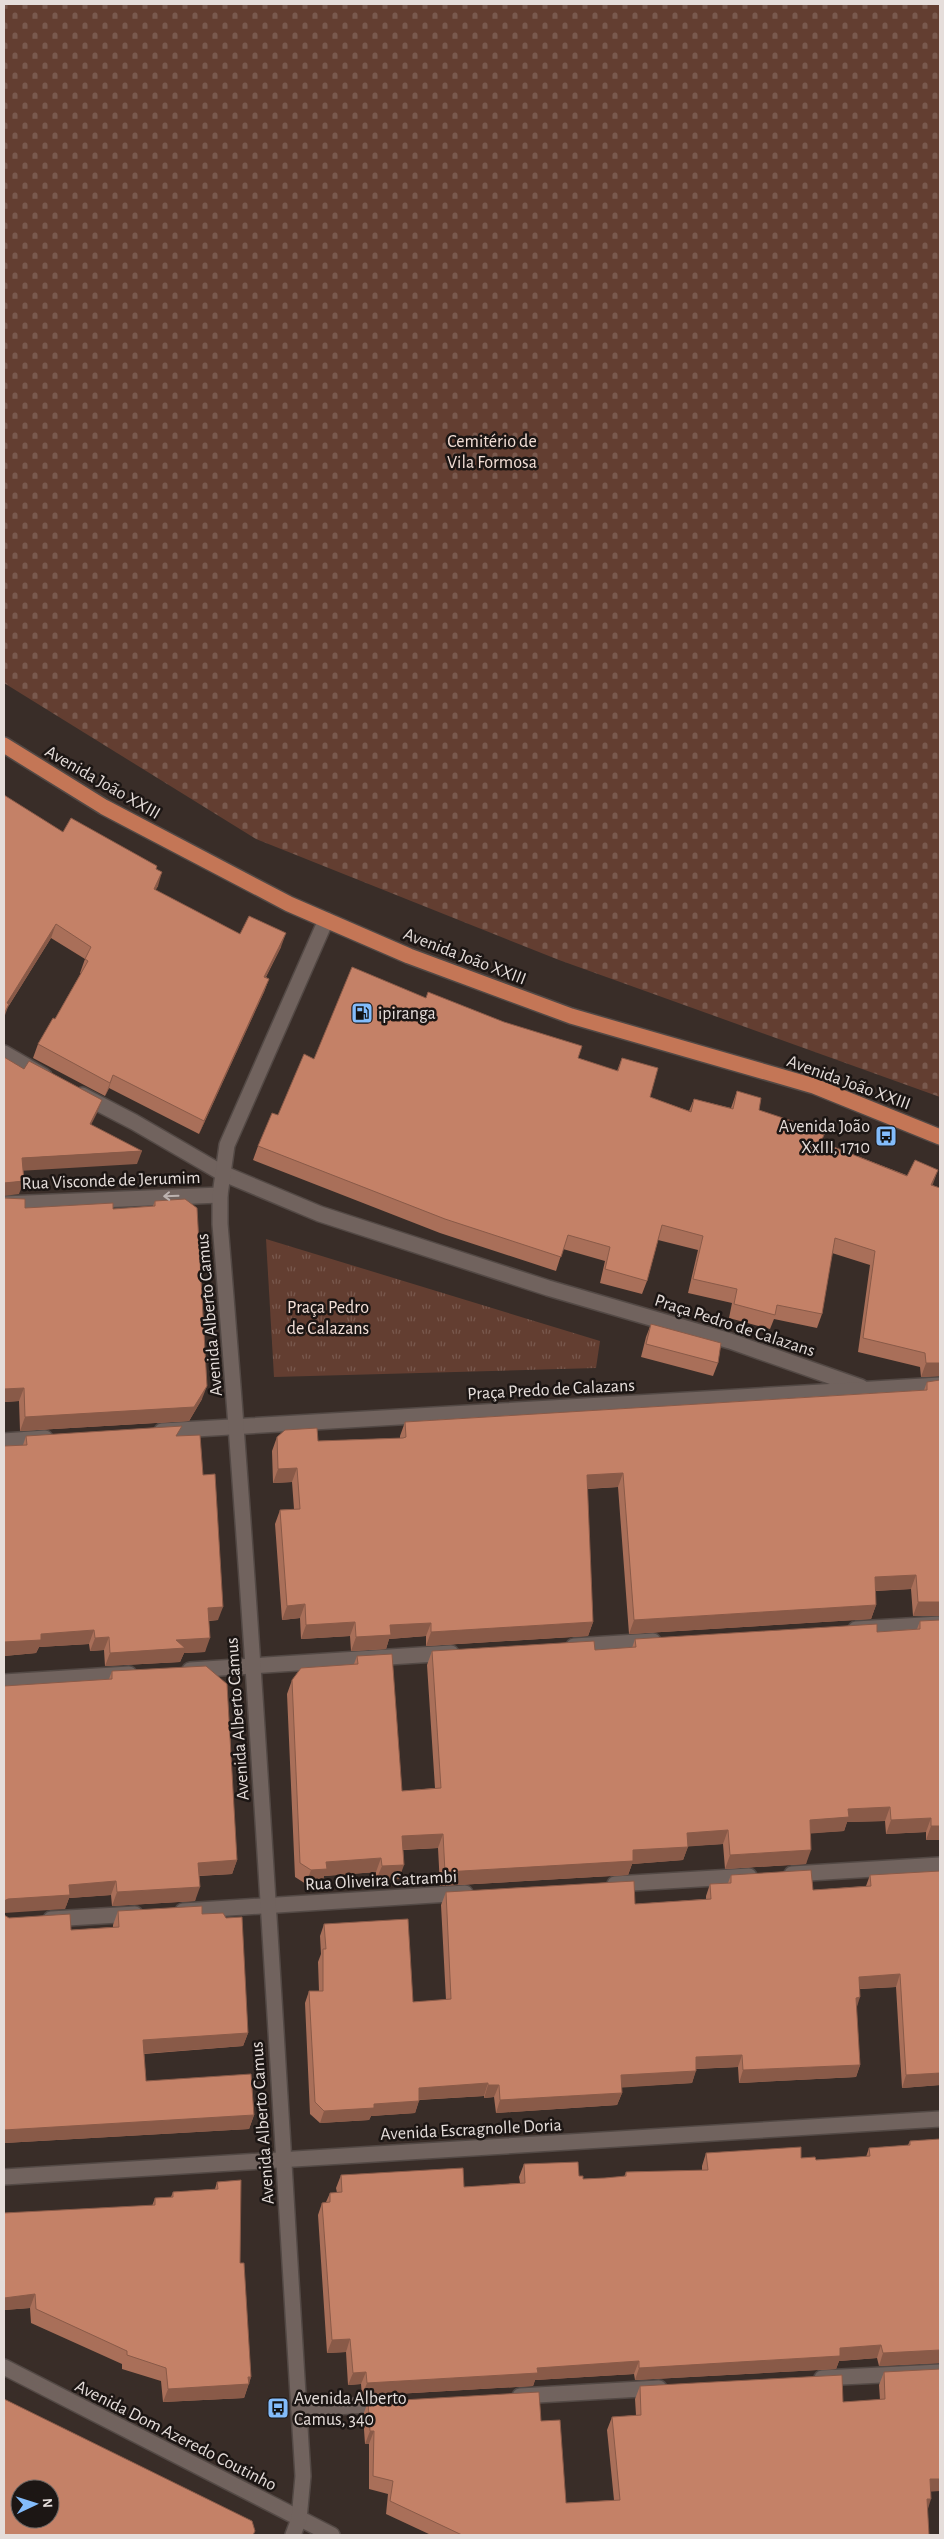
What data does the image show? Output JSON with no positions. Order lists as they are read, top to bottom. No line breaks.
{"streets":{"main road":["Avenida João XXIII"],"street":["Rua Visconde de Jerumim","Avenida Alberto Camus","Praça Pedro de Calazans","Praça Predo de Calazans","Rua Oliveira Catrambi","Avenida Escragnolle Doria","Avenida Dom Azeredo Coutinho"]},"crossings":[["Avenida João XXIII","Avenida Alberto Camus"],["Rua Visconde de Jerumim","Avenida Alberto Camus"],["Avenida Alberto Camus","Praça Pedro de Calazans"],["Avenida Alberto Camus","Praça Predo de Calazans"],["Avenida Alberto Camus","Rua Oliveira Catrambi"],["Avenida Alberto Camus","Avenida Escragnolle Doria"],["Avenida Alberto Camus","Avenida Dom Azeredo Coutinho"],["Praça Pedro de Calazans","Praça Predo de Calazans"]],"one_way":["Rua Visconde de Jerumim"],"parks":["Cemitério de Vila Formosa","Praça Pedro de Calazans"],"places":{"fuel station":["ipiranga"],"bus stop":["Avenida João XxIII, 1710","Avenida Alberto Camus, 340"]},"north":"right"}
